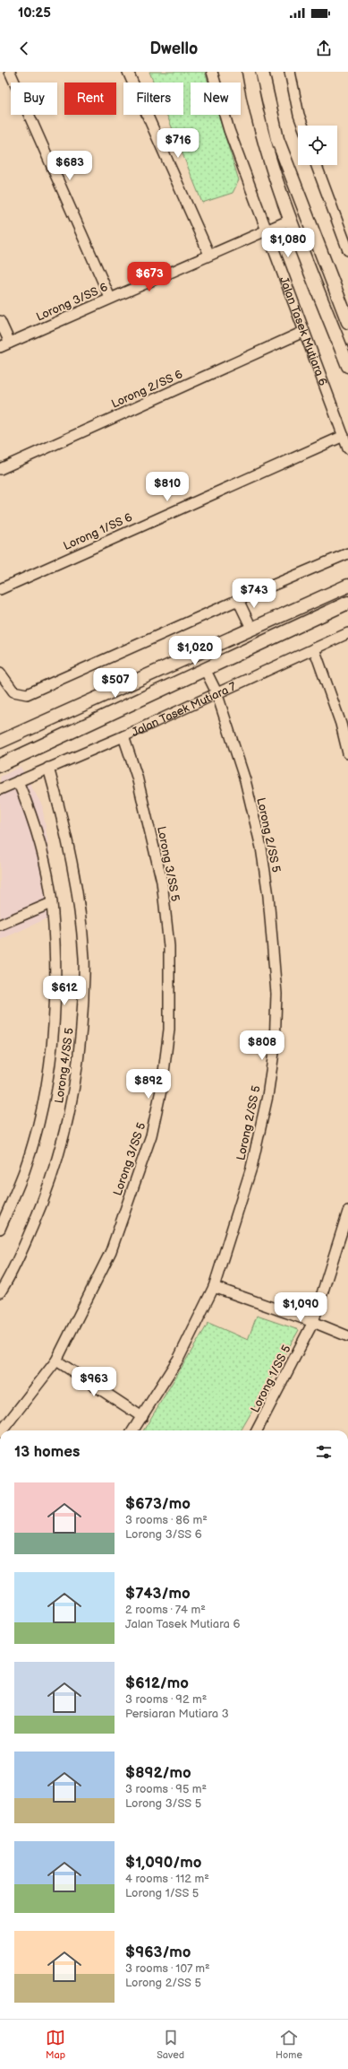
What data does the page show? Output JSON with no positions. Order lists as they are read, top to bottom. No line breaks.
{"streets":{"street":["Lorong 3/SS 6","Jalan Tasek Mutiara 6","Lorong 2/SS 6","Lorong 1/SS 6","Jalan Tasek Mutiara 7","Lorong 2/SS 5","Lorong 3/SS 5","Lorong 4/SS 5","Lorong 1/SS 5"]},"crossings":[["Lorong 3/SS 6","Jalan Tasek Mutiara 6"],["Jalan Tasek Mutiara 6","Lorong 2/SS 6"],["Jalan Tasek Mutiara 6","Lorong 1/SS 6"],["Jalan Tasek Mutiara 7","Lorong 2/SS 5"],["Jalan Tasek Mutiara 7","Lorong 3/SS 5"],["Jalan Tasek Mutiara 7","Lorong 4/SS 5"]],"page":{"status":"10:25","header":"Dwello","chip":["Buy","Rent","Filters","New"],"price":["$716","$683","$1,080","$673","$810","$743","$1,020","$507","$612","$808","$892","$1,090","$963"],"heading":"13 homes","list":[{"name":"$673/mo","note":"3 rooms · 86 m² · Lorong 3/SS 6"},{"name":"$743/mo","note":"2 rooms · 74 m² · Jalan Tasek Mutiara 6"},{"name":"$612/mo","note":"3 rooms · 92 m² · Persiaran Mutiara 3"},{"name":"$892/mo","note":"3 rooms · 95 m² · Lorong 3/SS 5"},{"name":"$1,090/mo","note":"4 rooms · 112 m² · Lorong 1/SS 5"},{"name":"$963/mo","note":"3 rooms · 107 m² · Lorong 2/SS 5"}],"tabs":["Map","Saved","Home"]}}
